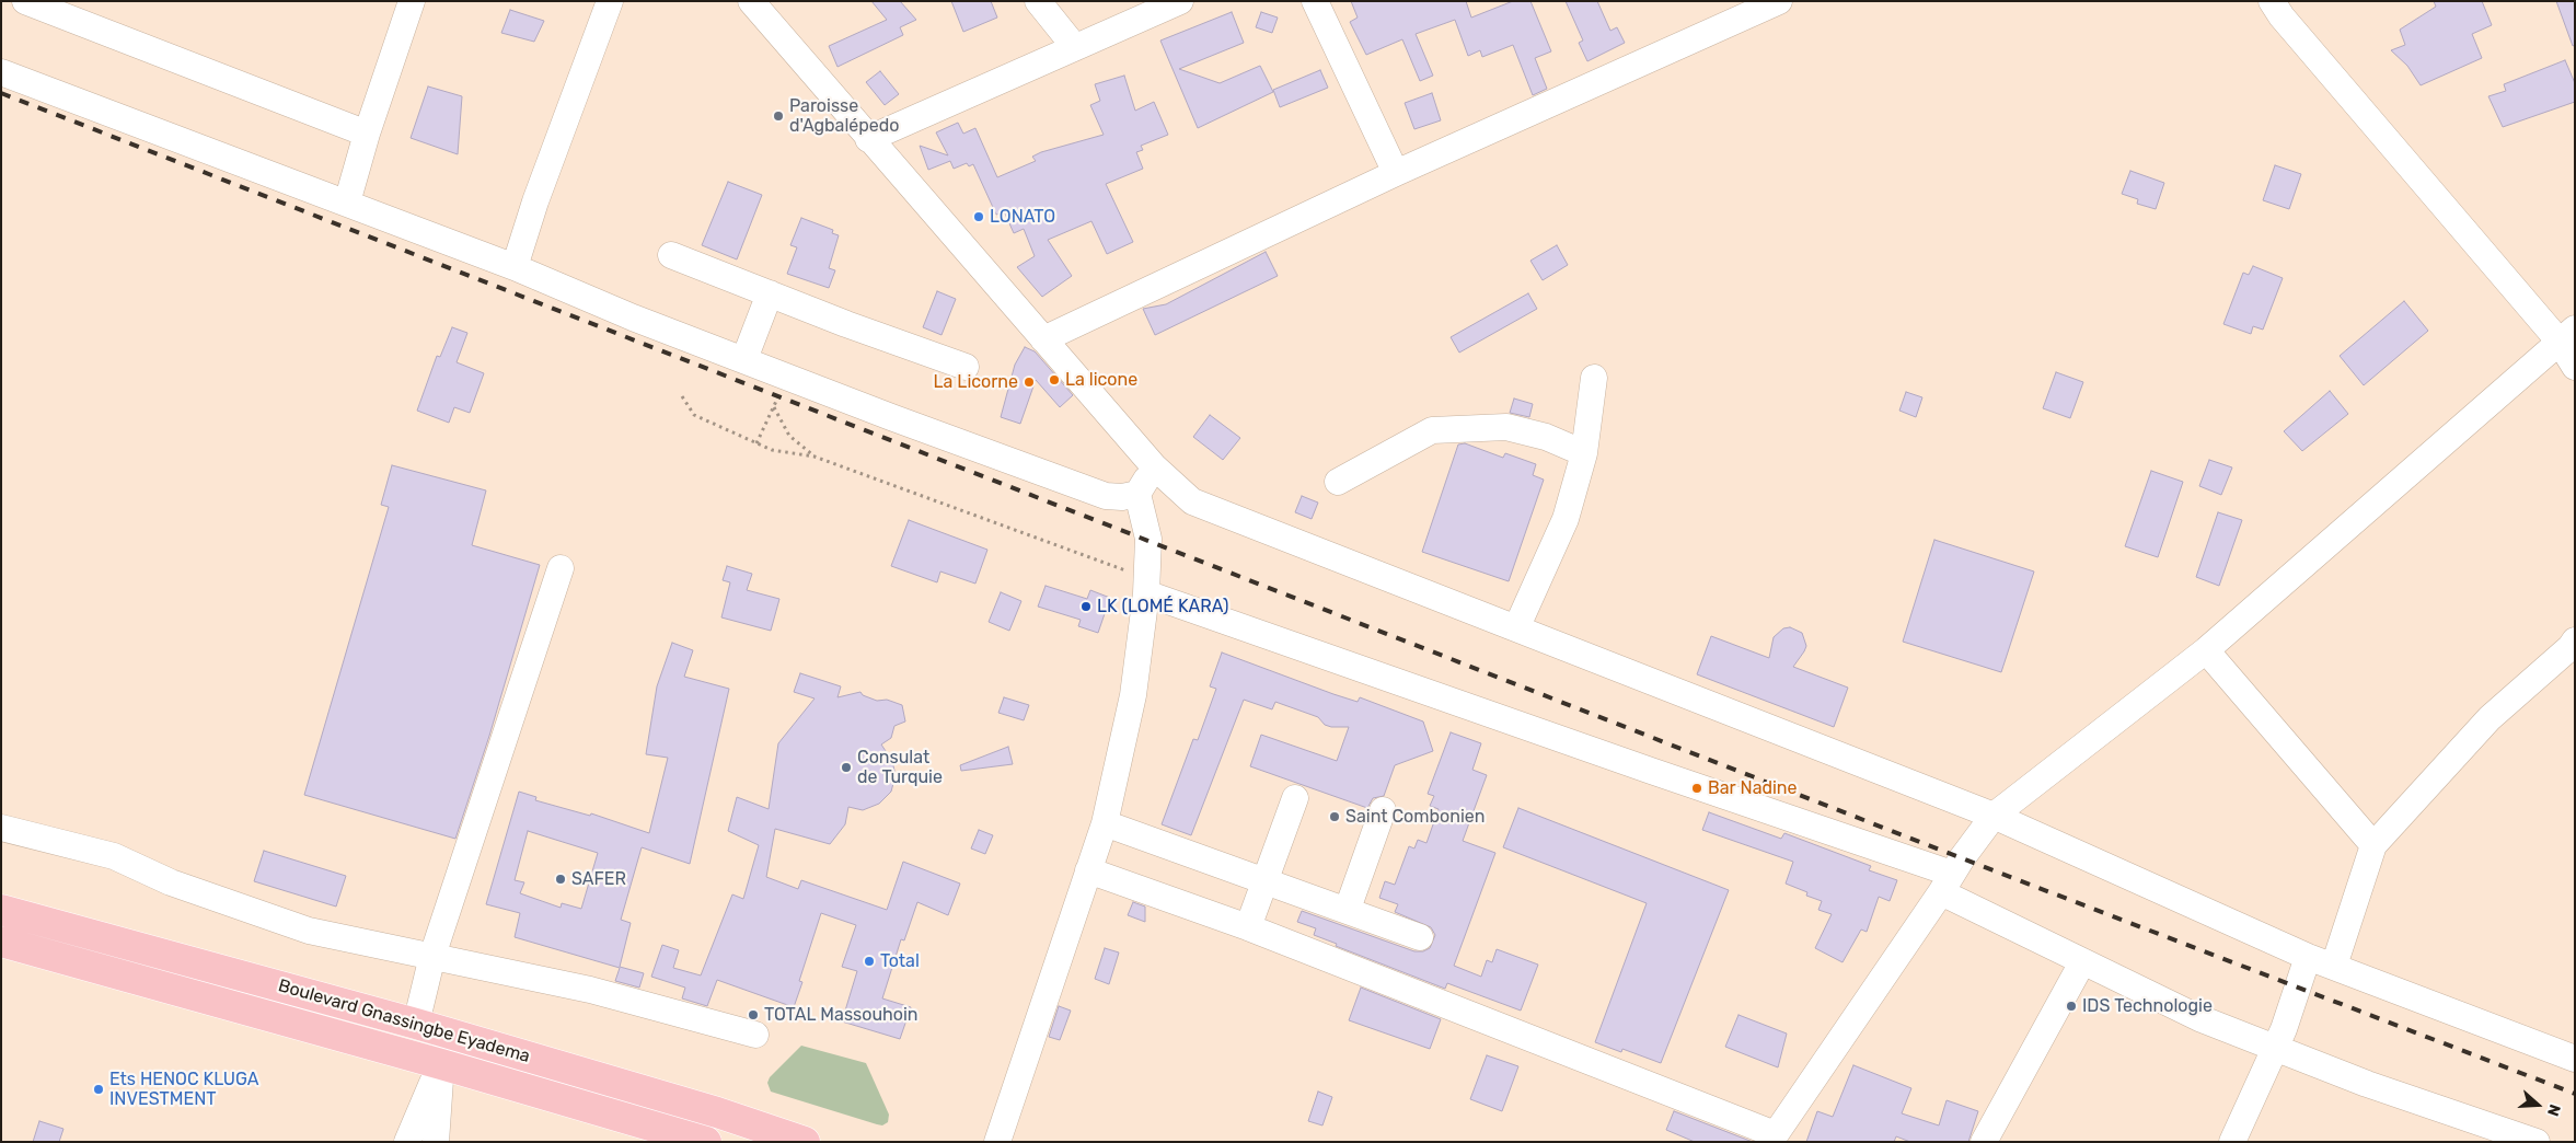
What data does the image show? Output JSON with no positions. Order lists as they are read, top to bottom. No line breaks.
{"streets":{"highway":["Boulevard Gnassingbe Eyadema"]},"places":["Paroisse d'Agbalépedo","LONATO","La licone","La Licorne","LK (LOMÉ KARA)","Consulat de Turquie","Bar Nadine","Saint Combonien","SAFER","Total","IDS Technologie","TOTAL Massouhoin","Ets HENOC KLUGA INVESTMENT"],"north":"right"}
